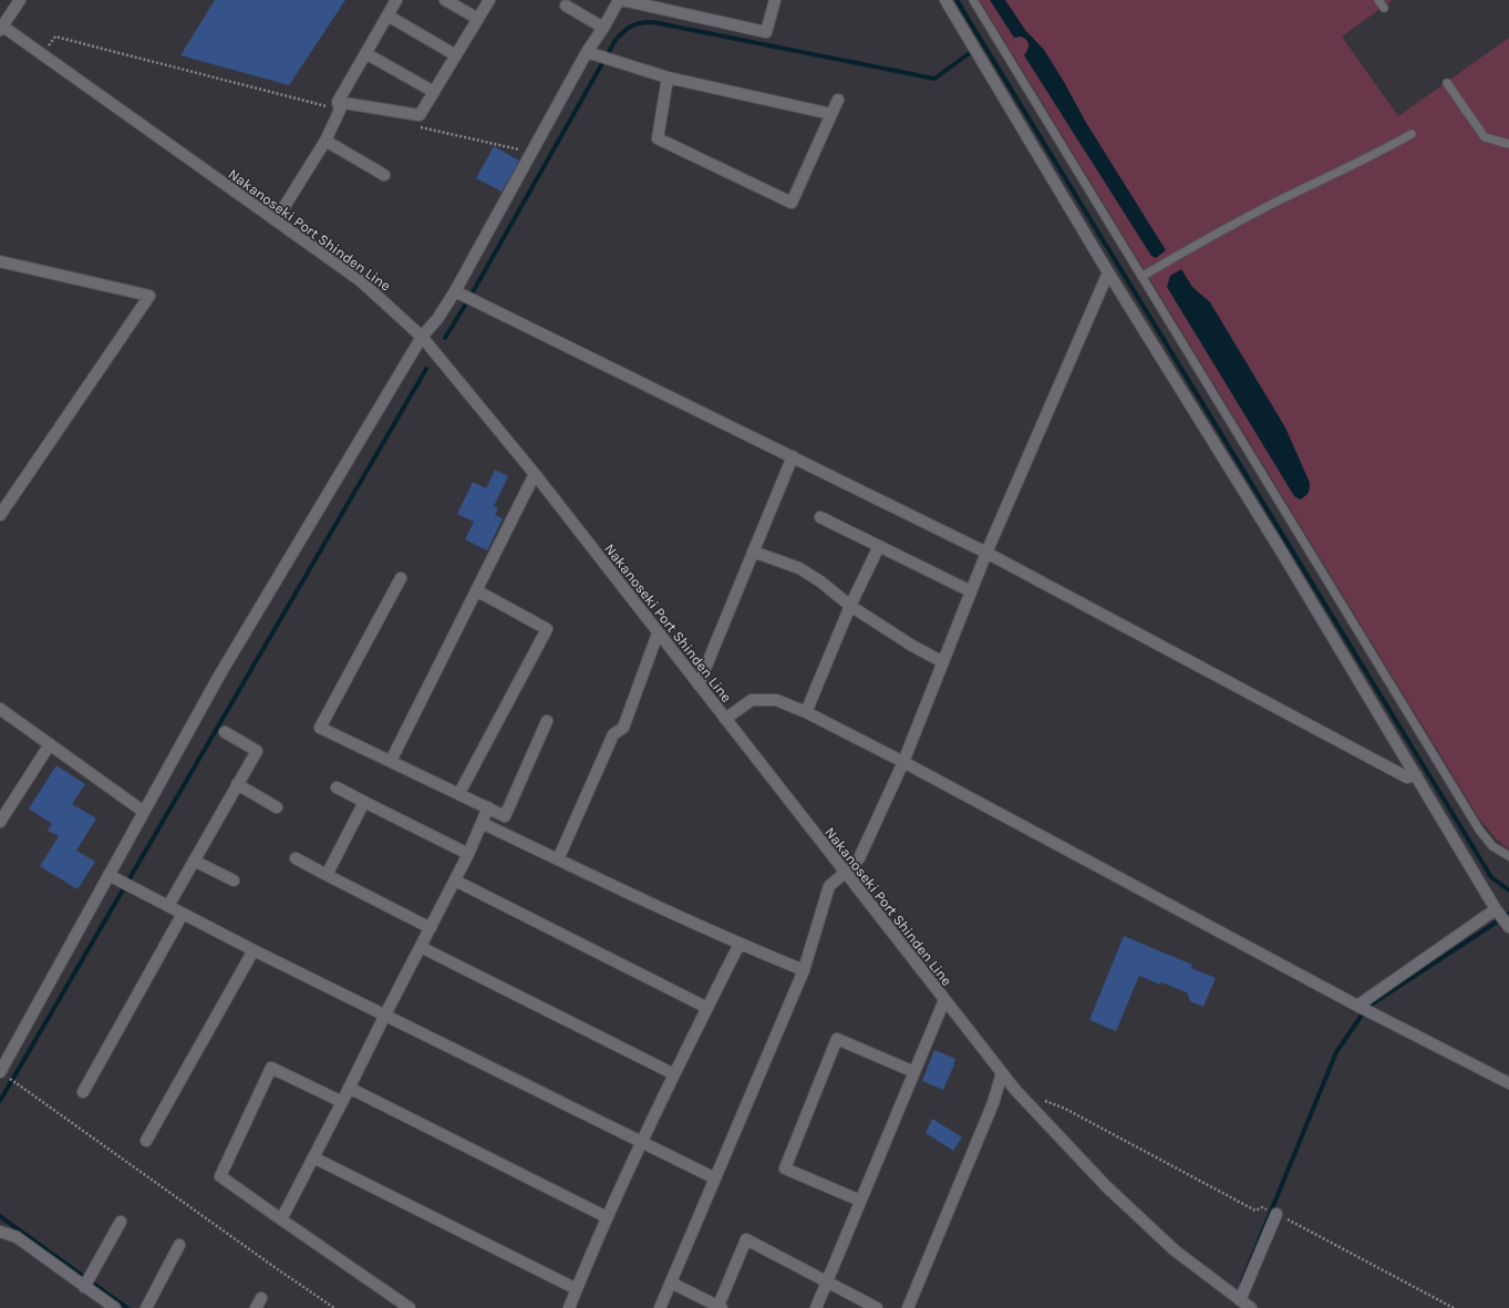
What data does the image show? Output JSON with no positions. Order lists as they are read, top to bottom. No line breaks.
{"streets":{"street":["Nakanoseki Port Shinden Line"]}}
